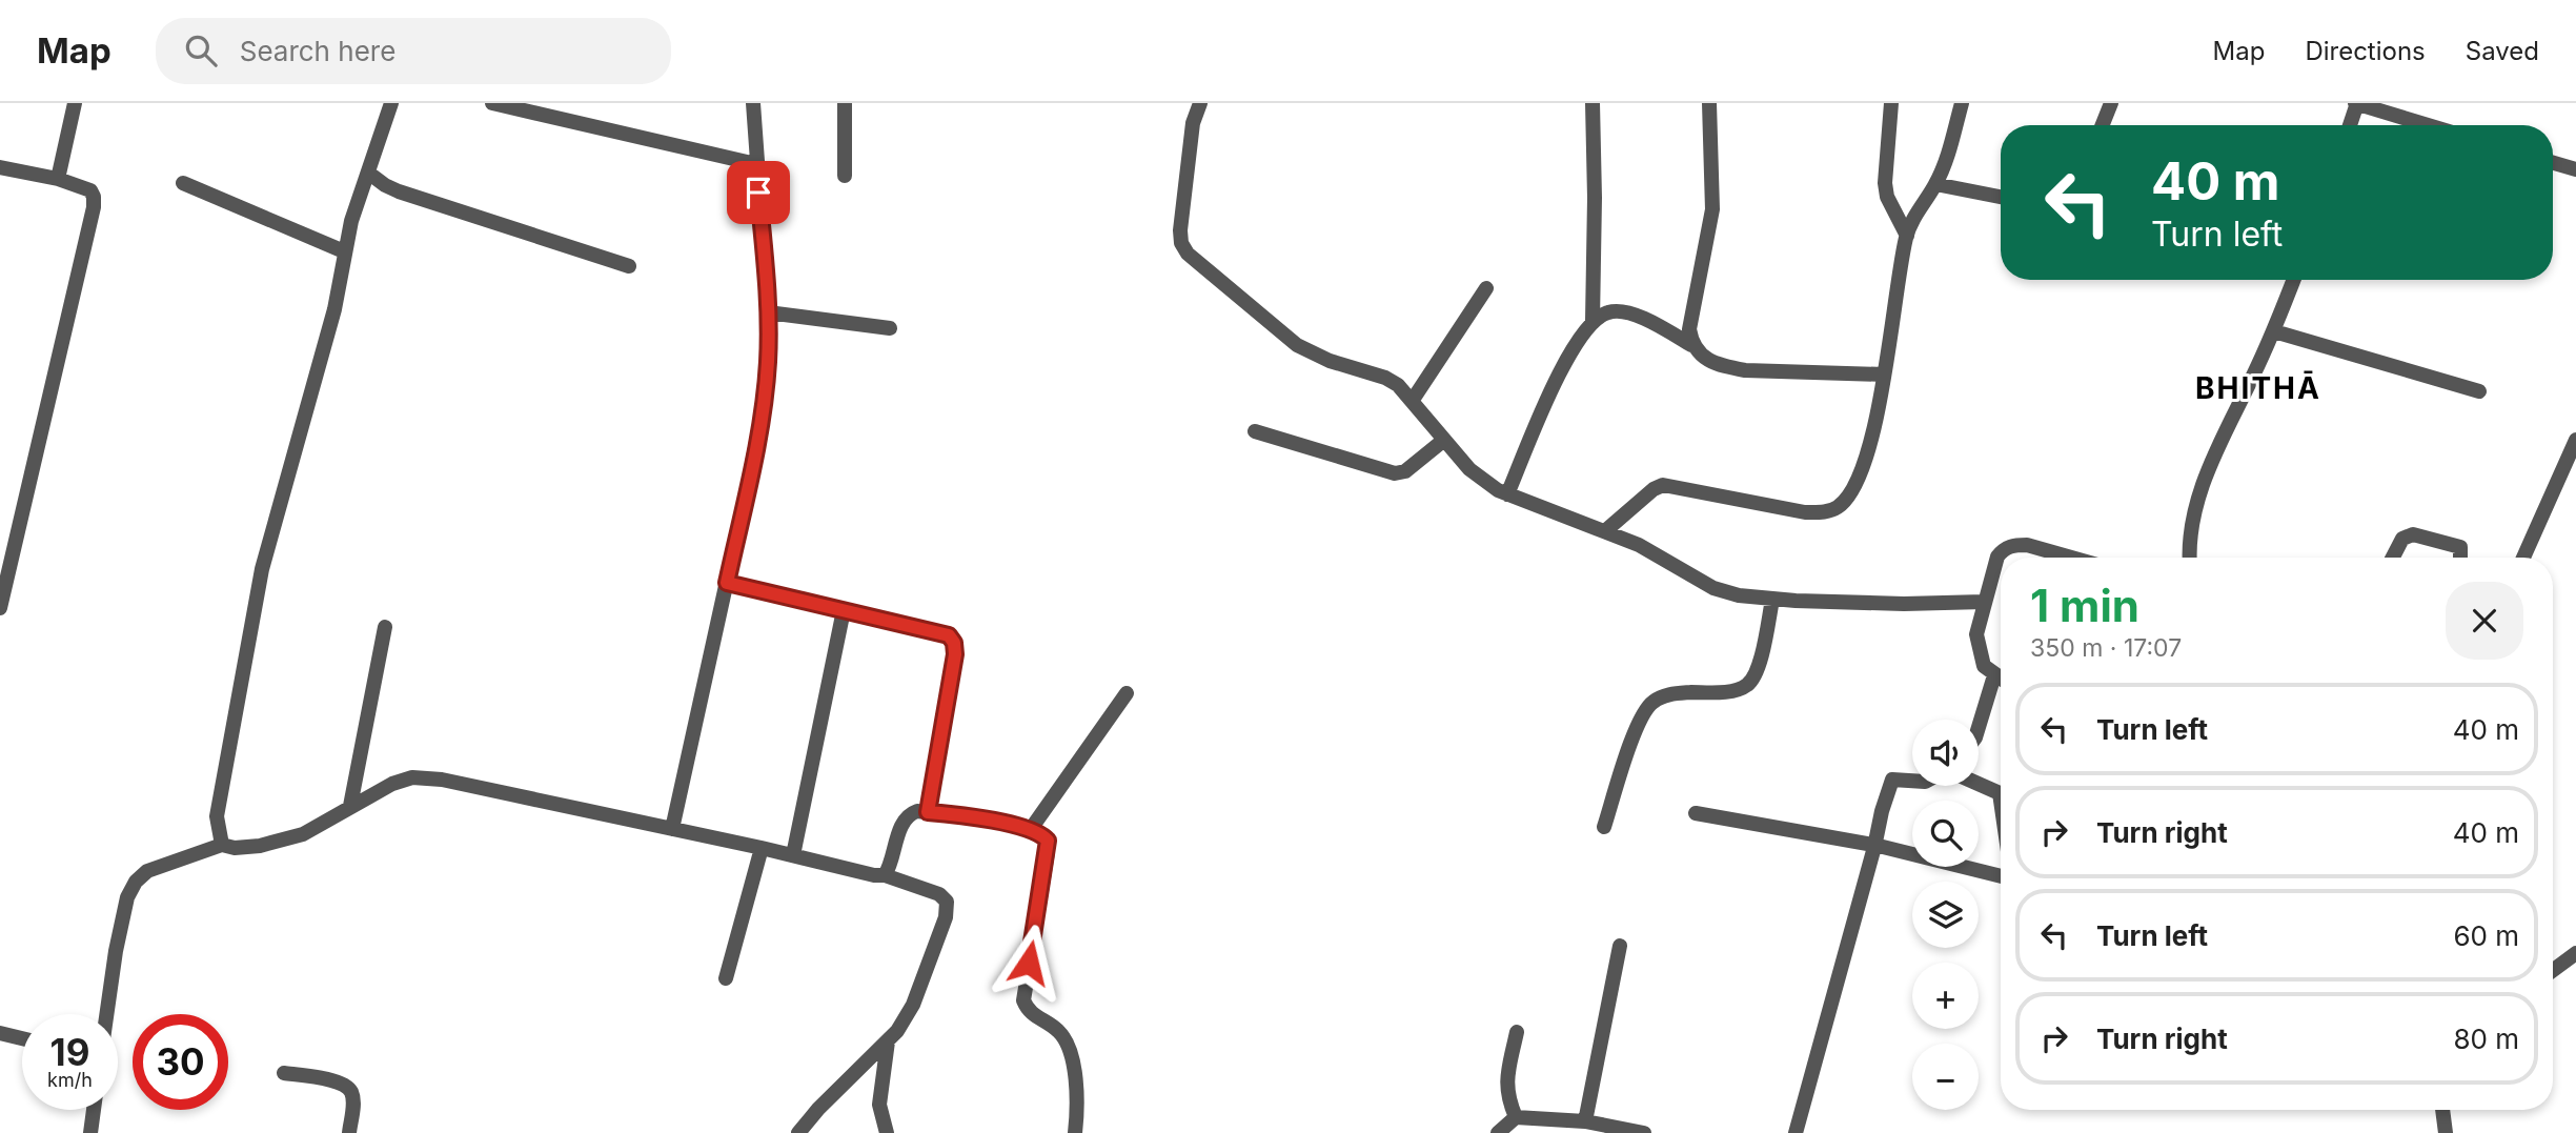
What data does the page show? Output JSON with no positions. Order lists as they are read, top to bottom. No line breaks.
{"districts":["BHITHĀ"],"page":{"header":"Map","search":"Search here","nav":["Map","Directions","Saved"],"turn":["40 m","Turn left"],"heading":["1 min","350 m · 17:07"],"list":[{"name":"Turn left","value":"40 m"},{"name":"Turn right","value":"40 m"},{"name":"Turn left","value":"60 m"},{"name":"Turn right","value":"80 m"}],"map_buttons":["+","−"],"speed":"19 km/h","limit":"30"}}
